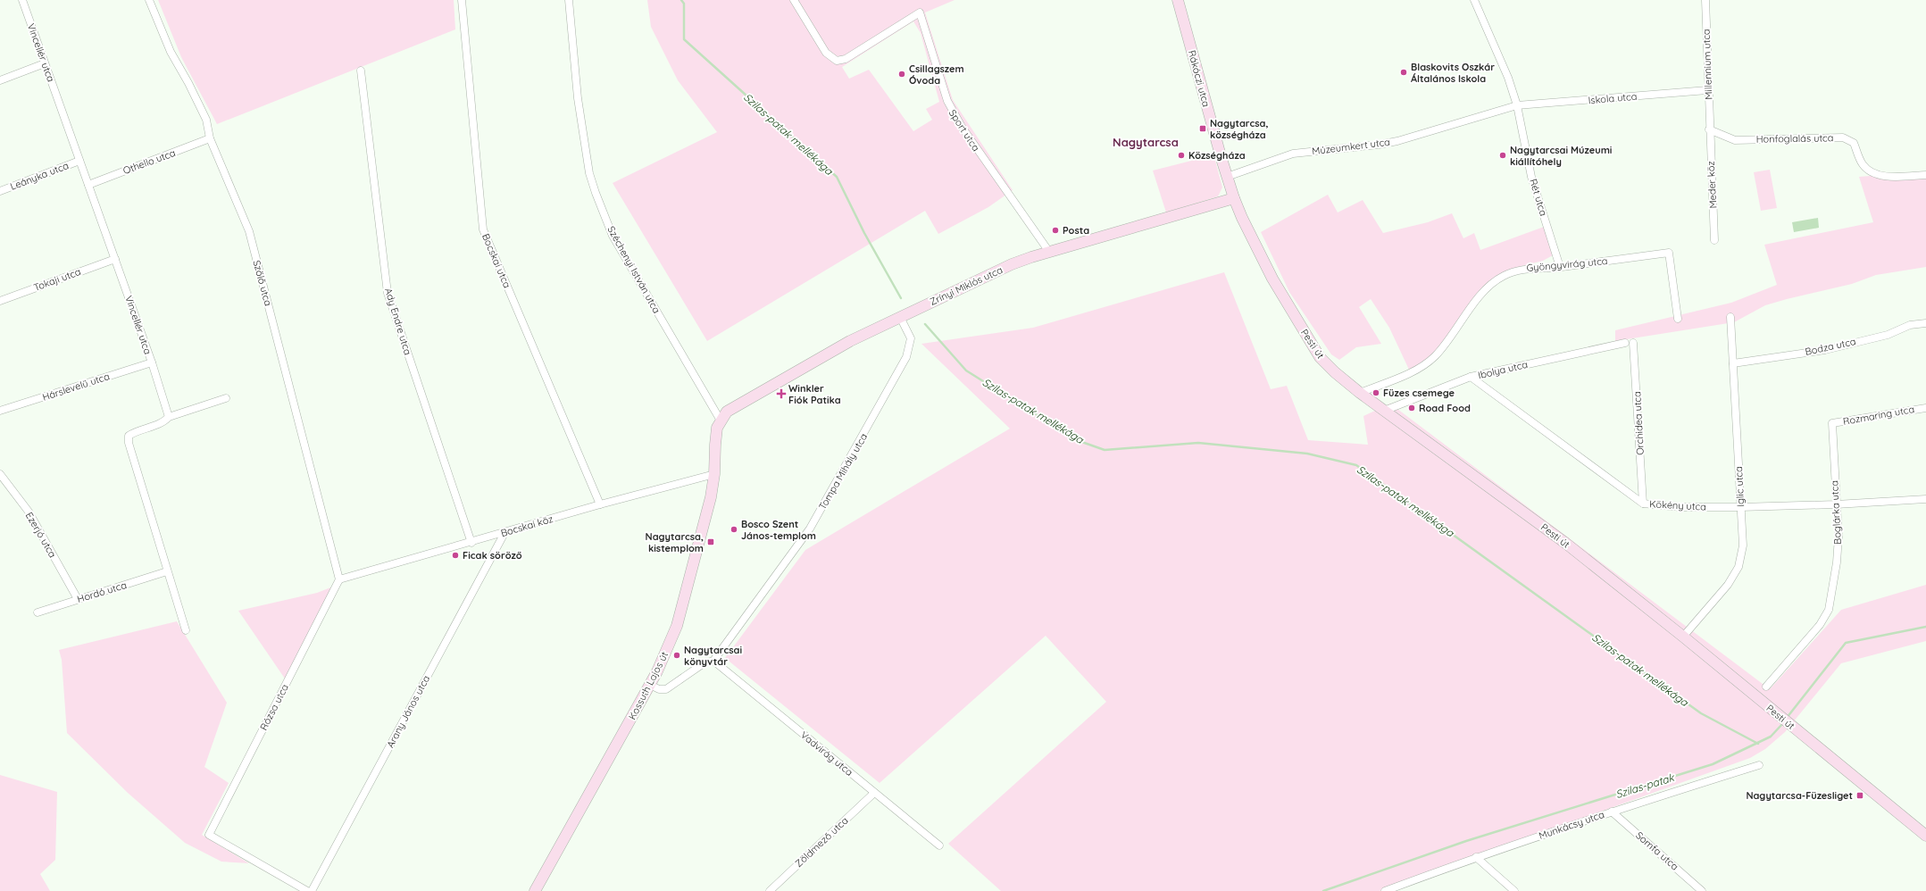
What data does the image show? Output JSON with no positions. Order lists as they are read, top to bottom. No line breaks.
{"streets":{"main road":["Rákóczi utca","Zrínyi Miklós utca","Pesti út","Kossuth Lajos út"],"street":["Vincellér utca","Millennium utca","Iskola utca","Sport utca","Honfoglalás utca","Múzeumkert utca","Othello utca","Leányka utca","Meder köz","Rét utca","Bocskai utca","Gyöngyvirág utca","Széchenyi István utca","Tokaji utca","Szőlő utca","Ady Endre utca","Bodza utca","Ibolya utca","Hárslevelű utca","Rozmaring utca","Orchidea utca","Tompa Mihály utca","Iglic utca","Kökény utca","Boglárka utca","Bocskai köz","Ezerjó utca","Hordó utca","Rózsa utca","Arany János utca","Vadvirág utca","Munkácsy utca","Zöldmező utca","Somfa utca"]},"crossings":[["Vincellér utca","Othello utca"],["Vincellér utca","Leányka utca"],["Vincellér utca","Tokaji utca"],["Vincellér utca","Hárslevelű utca"],["Millennium utca","Iskola utca"],["Millennium utca","Honfoglalás utca"],["Millennium utca","Meder köz"],["Rákóczi utca","Múzeumkert utca"],["Rákóczi utca","Zrínyi Miklós utca"],["Rákóczi utca","Pesti út"],["Iskola utca","Múzeumkert utca"],["Iskola utca","Rét utca"],["Sport utca","Zrínyi Miklós utca"],["Honfoglalás utca","Meder köz"],["Múzeumkert utca","Rét utca"],["Othello utca","Szőlő utca"],["Rét utca","Gyöngyvirág utca"],["Bocskai utca","Bocskai köz"],["Gyöngyvirág utca","Pesti út"],["Széchenyi István utca","Zrínyi Miklós utca"],["Széchenyi István utca","Kossuth Lajos út"],["Szőlő utca","Bocskai köz"],["Szőlő utca","Rózsa utca"],["Zrínyi Miklós utca","Pesti út"],["Zrínyi Miklós utca","Tompa Mihály utca"],["Zrínyi Miklós utca","Kossuth Lajos út"],["Ady Endre utca","Bocskai köz"],["Pesti út","Ibolya utca"],["Pesti út","Iglic utca"],["Bodza utca","Iglic utca"],["Ibolya utca","Kökény utca"],["Rozmaring utca","Boglárka utca"],["Orchidea utca","Kökény utca"],["Tompa Mihály utca","Vadvirág utca"],["Iglic utca","Kökény utca"],["Kökény utca","Boglárka utca"],["Bocskai köz","Kossuth Lajos út"],["Bocskai köz","Rózsa utca"],["Bocskai köz","Arany János utca"],["Ezerjó utca","Hordó utca"],["Vadvirág utca","Zöldmező utca"],["Munkácsy utca","Somfa utca"]],"districts":["Nagytarcsa"],"water":["Szilas-patak mellékága","Szilas-patak"],"places":{"other":["Blaskovits Oszkár Általános Iskola","Csillagszem Óvoda","Községháza","Nagytarcsai Múzeumi kiállítóhely","Posta","Füzes csemege","Road Food","Bosco Szent János-templom","Ficak söröző","Nagytarcsai könyvtár"],"transit":["Nagytarcsa, községháza","Nagytarcsa, kistemplom","Nagytarcsa-Füzesliget"],"health":["Winkler Fiók Patika"]}}
